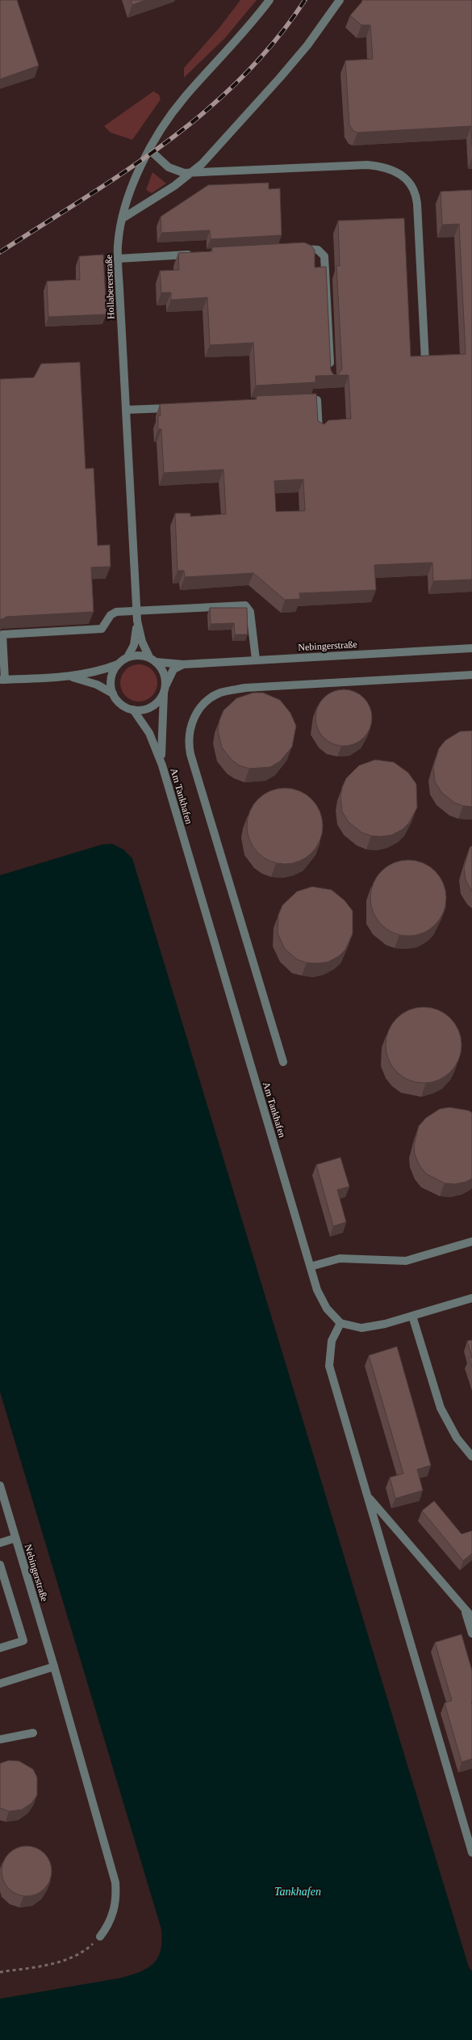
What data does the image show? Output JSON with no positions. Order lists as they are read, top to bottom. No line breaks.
{"streets":{"street":["Hollabererstraße","Nebingerstraße","Am Tankhafen"]},"crossings":[["Hollabererstraße","Nebingerstraße"],["Hollabererstraße","Am Tankhafen"],["Nebingerstraße","Am Tankhafen"]],"water":["Tankhafen"]}
